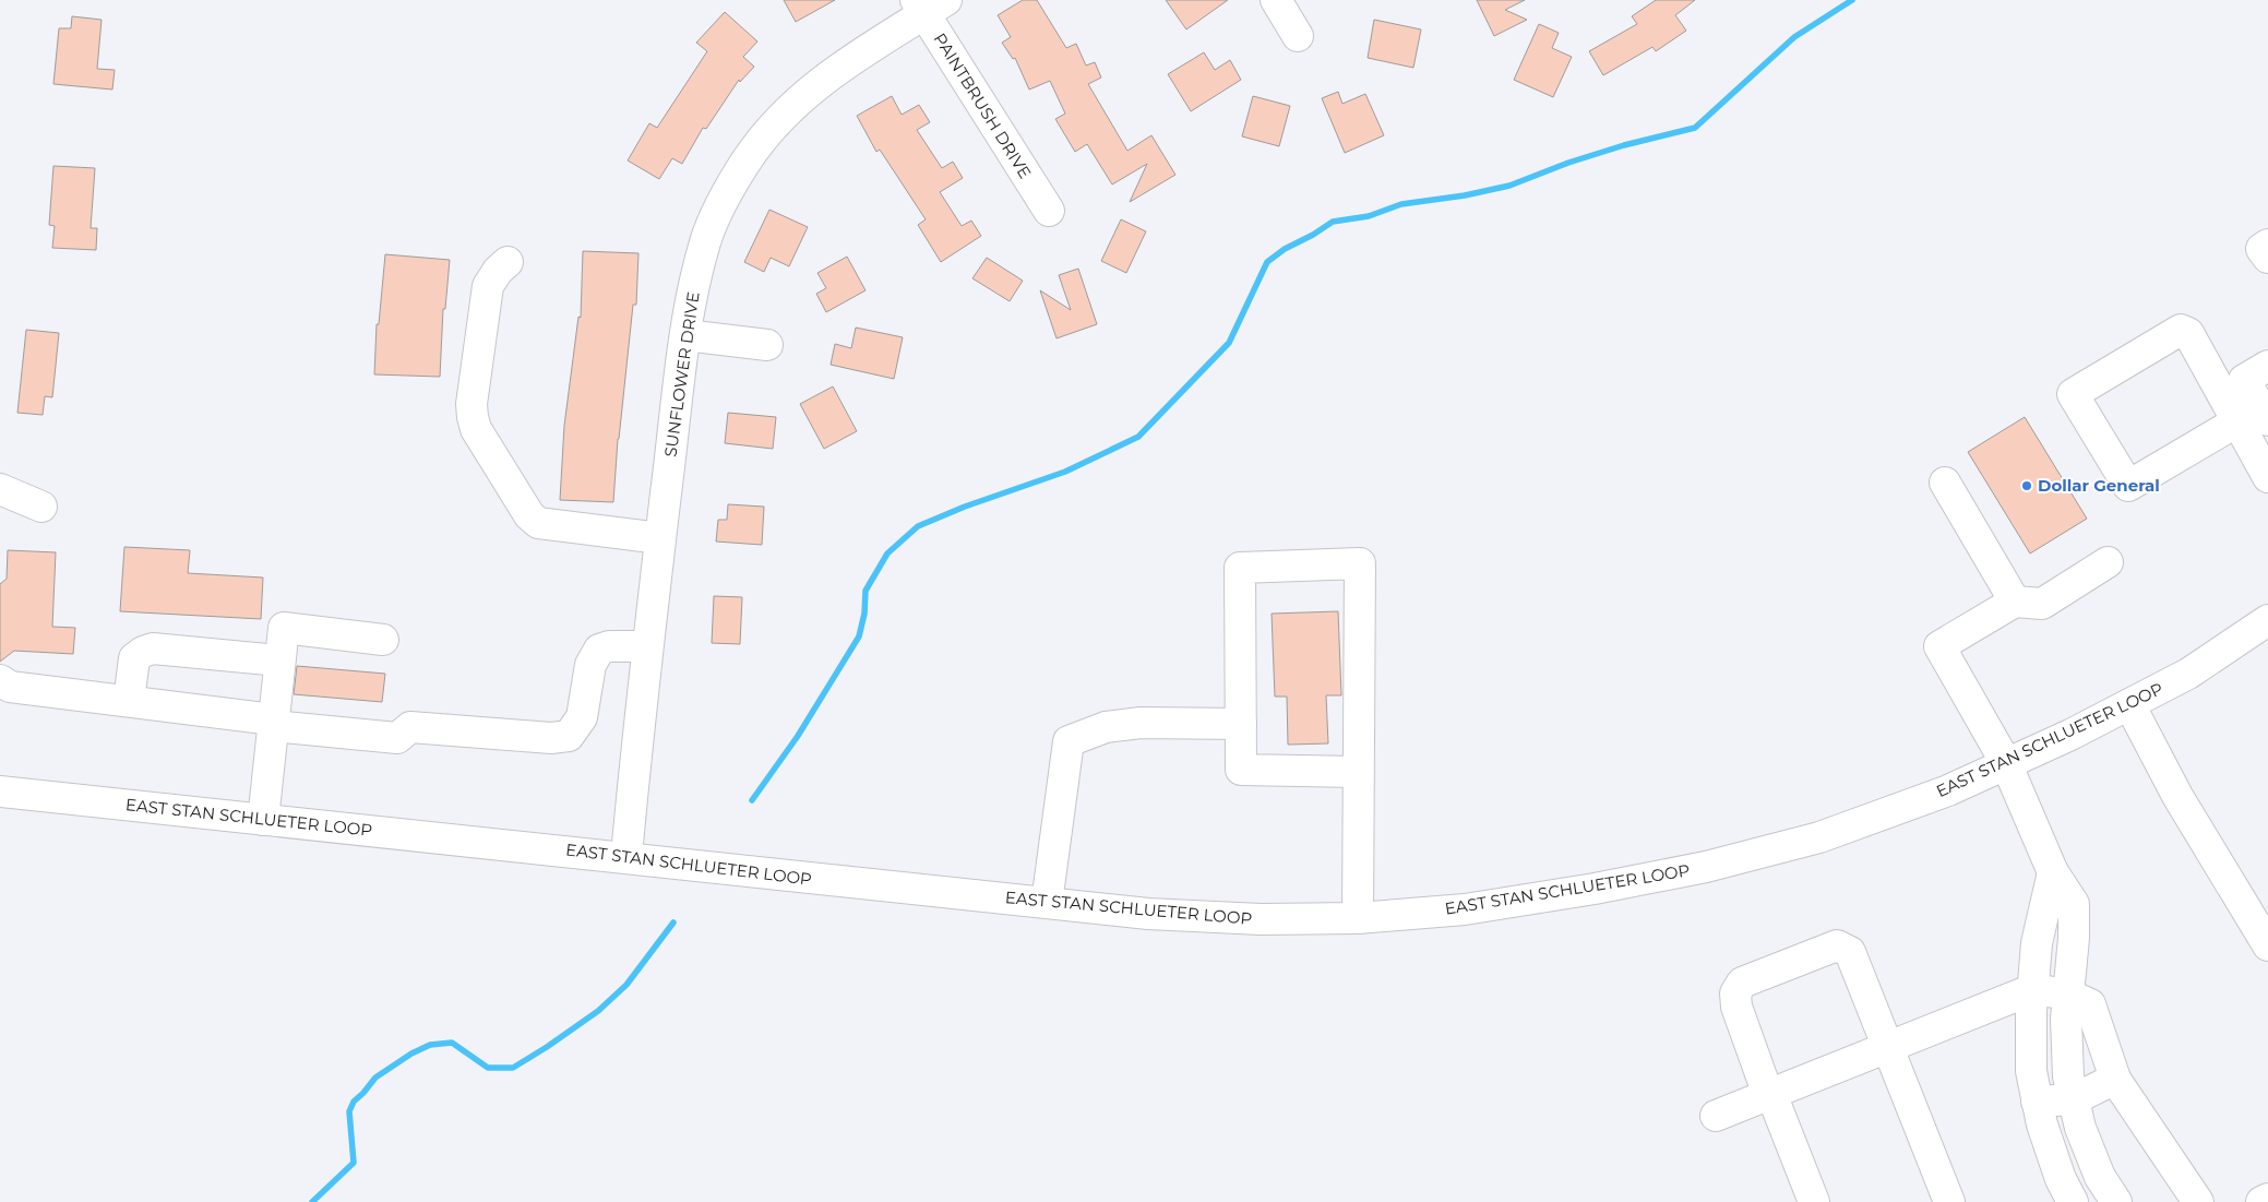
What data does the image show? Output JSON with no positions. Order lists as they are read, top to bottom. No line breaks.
{"streets":{"main road":["PAINTBRUSH DRIVE","SUNFLOWER DRIVE","EAST STAN SCHLUETER LOOP"]},"crossings":[["PAINTBRUSH DRIVE","SUNFLOWER DRIVE"],["SUNFLOWER DRIVE","EAST STAN SCHLUETER LOOP"]],"places":["Dollar General"]}
